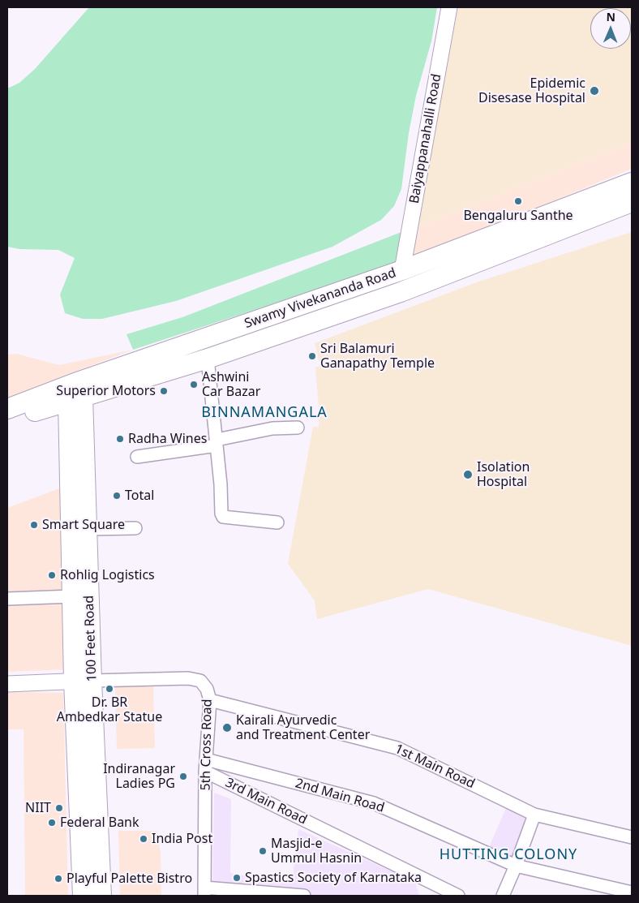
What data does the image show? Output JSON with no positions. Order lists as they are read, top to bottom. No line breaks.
{"streets":{"main road":["Swamy Vivekananda Road","100 Feet Road"],"street":["Baiyappanahalli Road","5th Cross Road","1st Main Road","2nd Main Road","3rd Main Road"]},"crossings":[["Baiyappanahalli Road","Swamy Vivekananda Road"],["Swamy Vivekananda Road","100 Feet Road"],["100 Feet Road","5th Cross Road"],["5th Cross Road","1st Main Road"],["5th Cross Road","2nd Main Road"],["5th Cross Road","3rd Main Road"],["2nd Main Road","3rd Main Road"]],"districts":["BINNAMANGALA","HUTTING COLONY"],"places":["Epidemic Disesase Hospital","Bengaluru Santhe","Sri Balamuri Ganapathy Temple","Ashwini Car Bazar","Superior Motors","Radha Wines","Isolation Hospital","Total","Smart Square","Rohlig Logistics","Dr. BR Ambedkar Statue","Kairali Ayurvedic and Treatment Center","Indiranagar Ladies PG","NIIT","Federal Bank","India Post","Masjid-e Ummul Hasnin","Spastics Society of Karnataka","Playful Palette Bistro"],"north":"top"}
